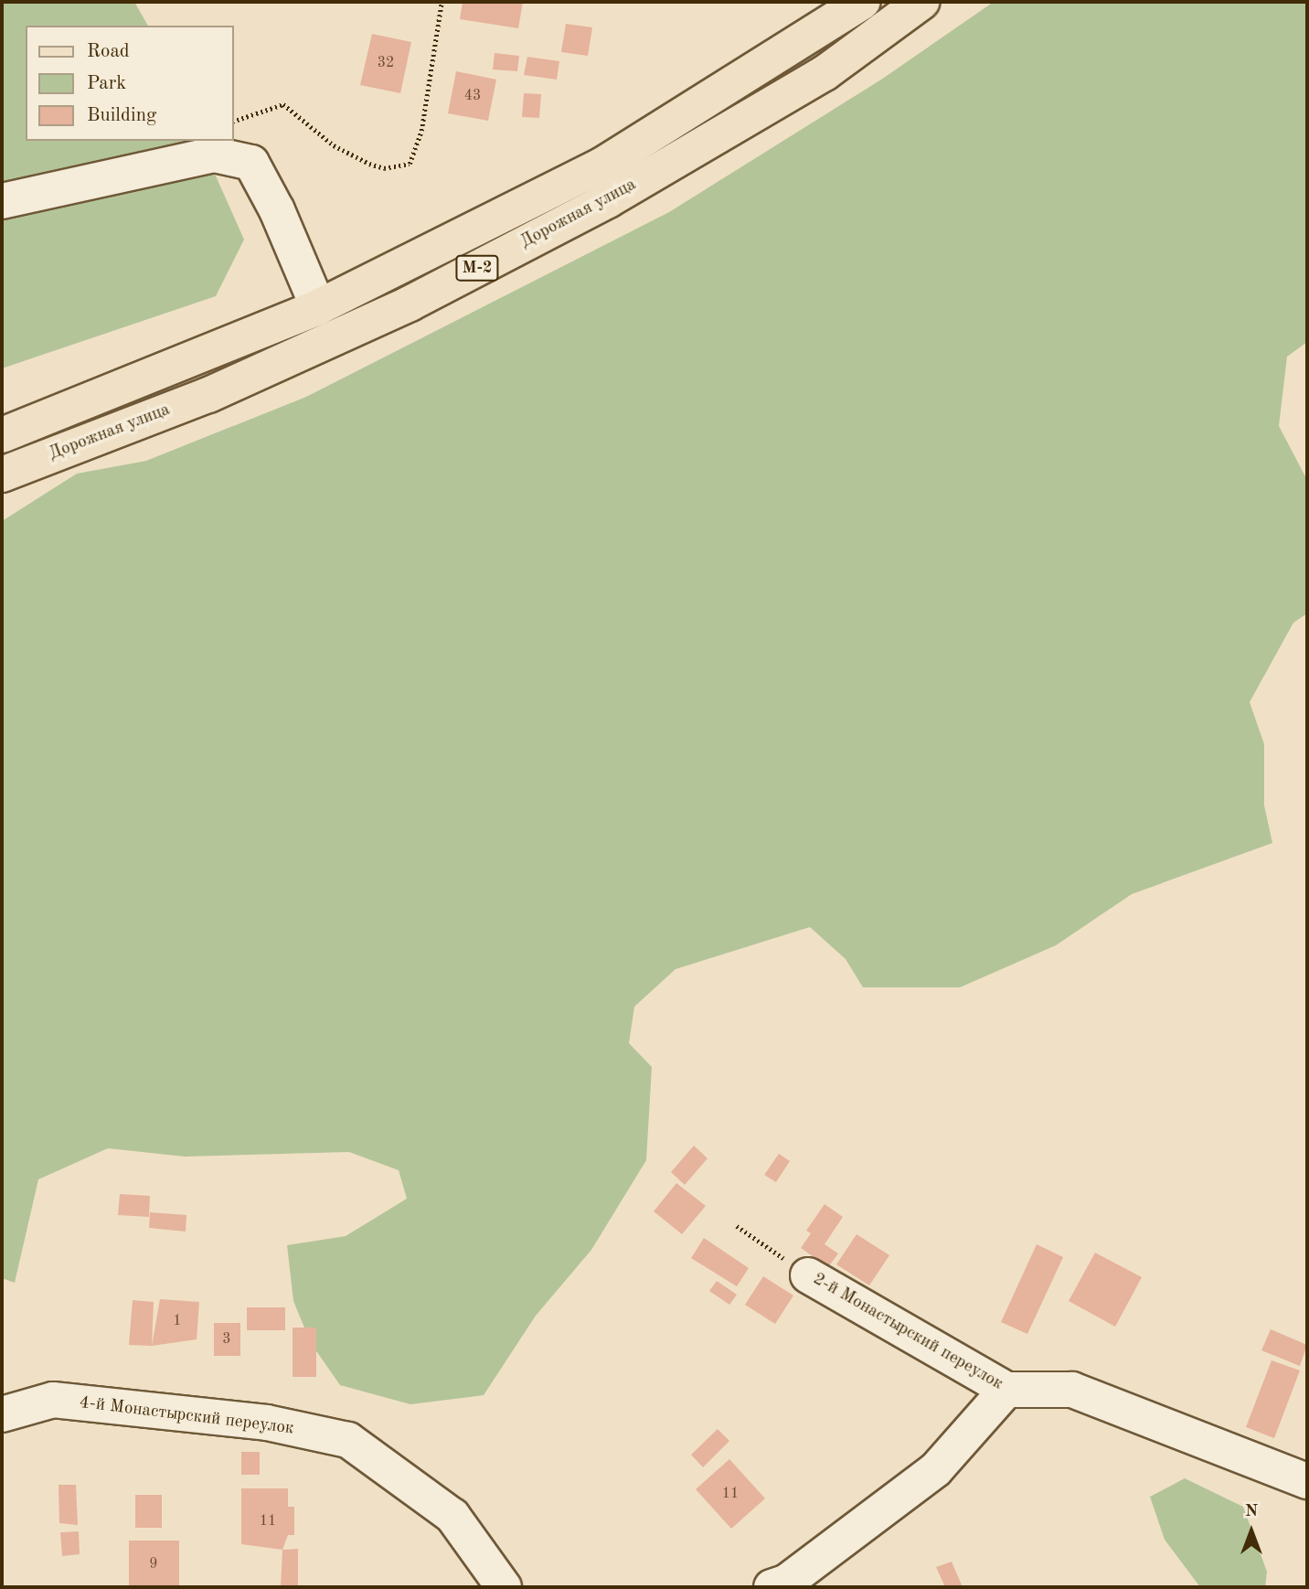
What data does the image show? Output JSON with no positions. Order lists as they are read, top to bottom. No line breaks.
{"streets":{"main road":["Дорожная улица","М-2"],"lane":["2-й Монастырский переулок","4-й Монастырский переулок"]},"house_numbers":["32","43","1","3","11","11","9"],"legend":["Road","Park","Building"],"north":"top"}
